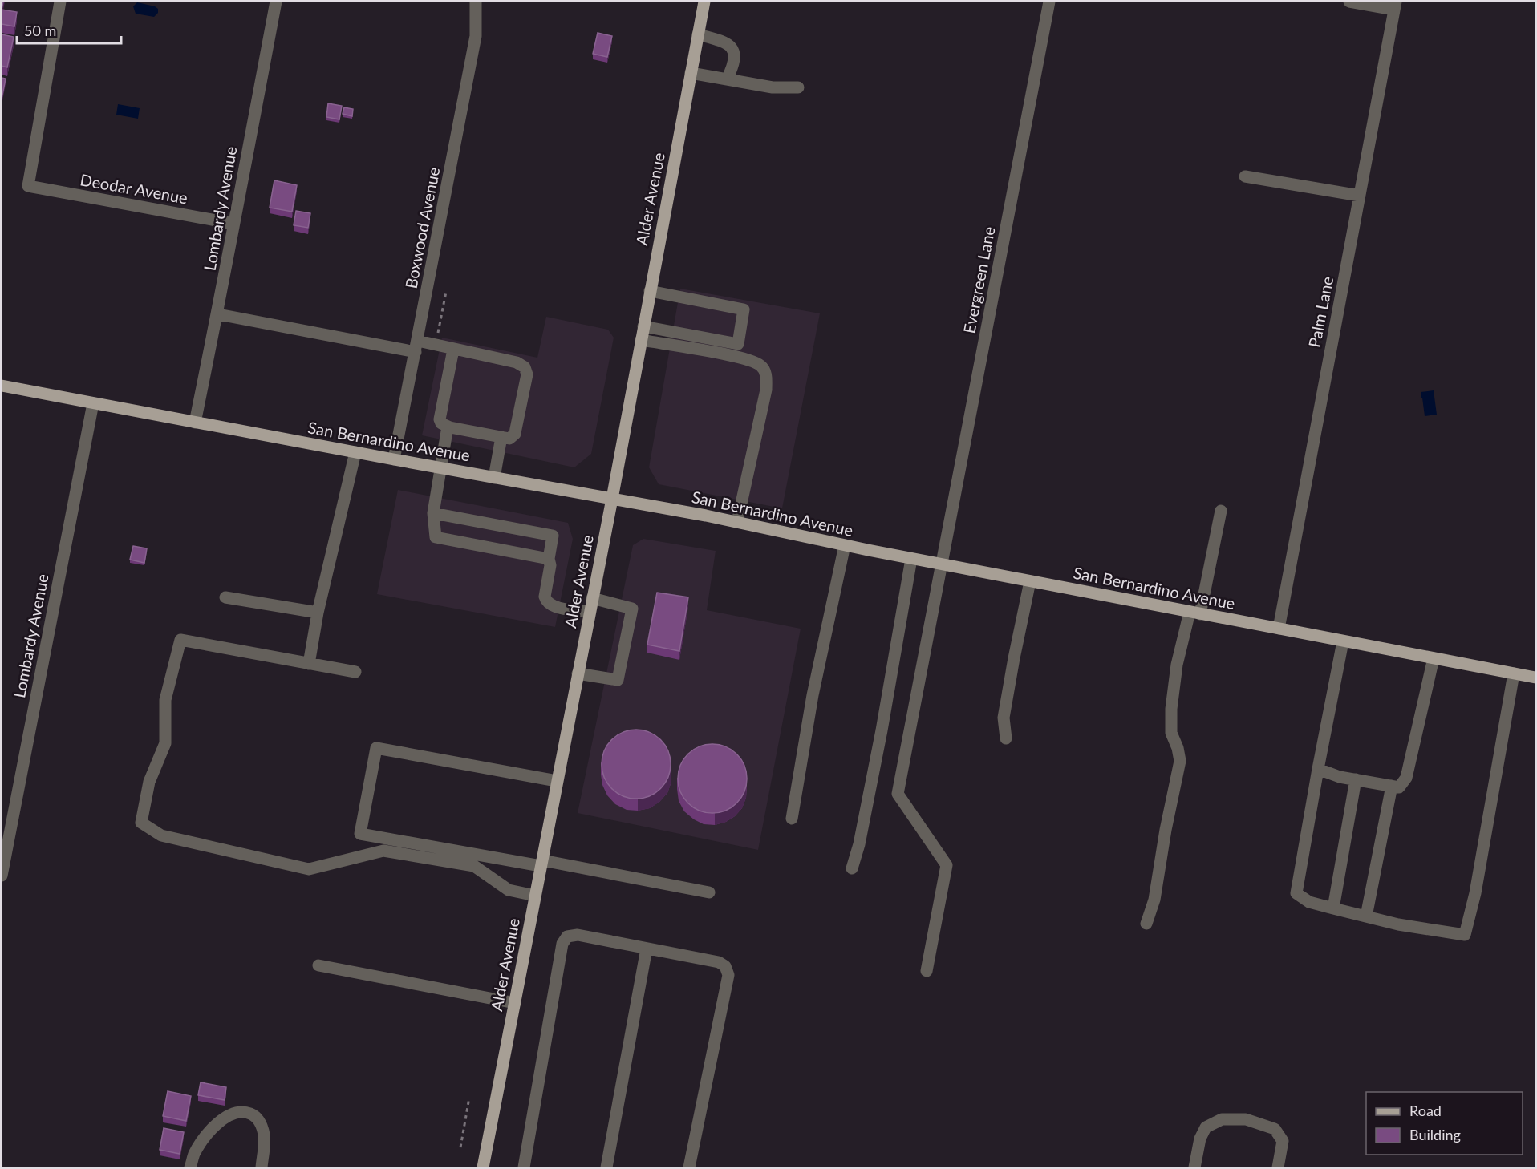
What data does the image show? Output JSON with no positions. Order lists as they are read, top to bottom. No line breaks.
{"streets":{"main road":["Alder Avenue","San Bernardino Avenue"],"street":["Deodar Avenue","Lombardy Avenue","Boxwood Avenue","Evergreen Lane","Palm Lane"]},"crossings":[["Deodar Avenue","Lombardy Avenue"],["Alder Avenue","San Bernardino Avenue"],["Lombardy Avenue","San Bernardino Avenue"],["Boxwood Avenue","San Bernardino Avenue"],["Evergreen Lane","San Bernardino Avenue"],["Palm Lane","San Bernardino Avenue"]],"legend":["Road","Building"],"scale_bar":"50 m"}
